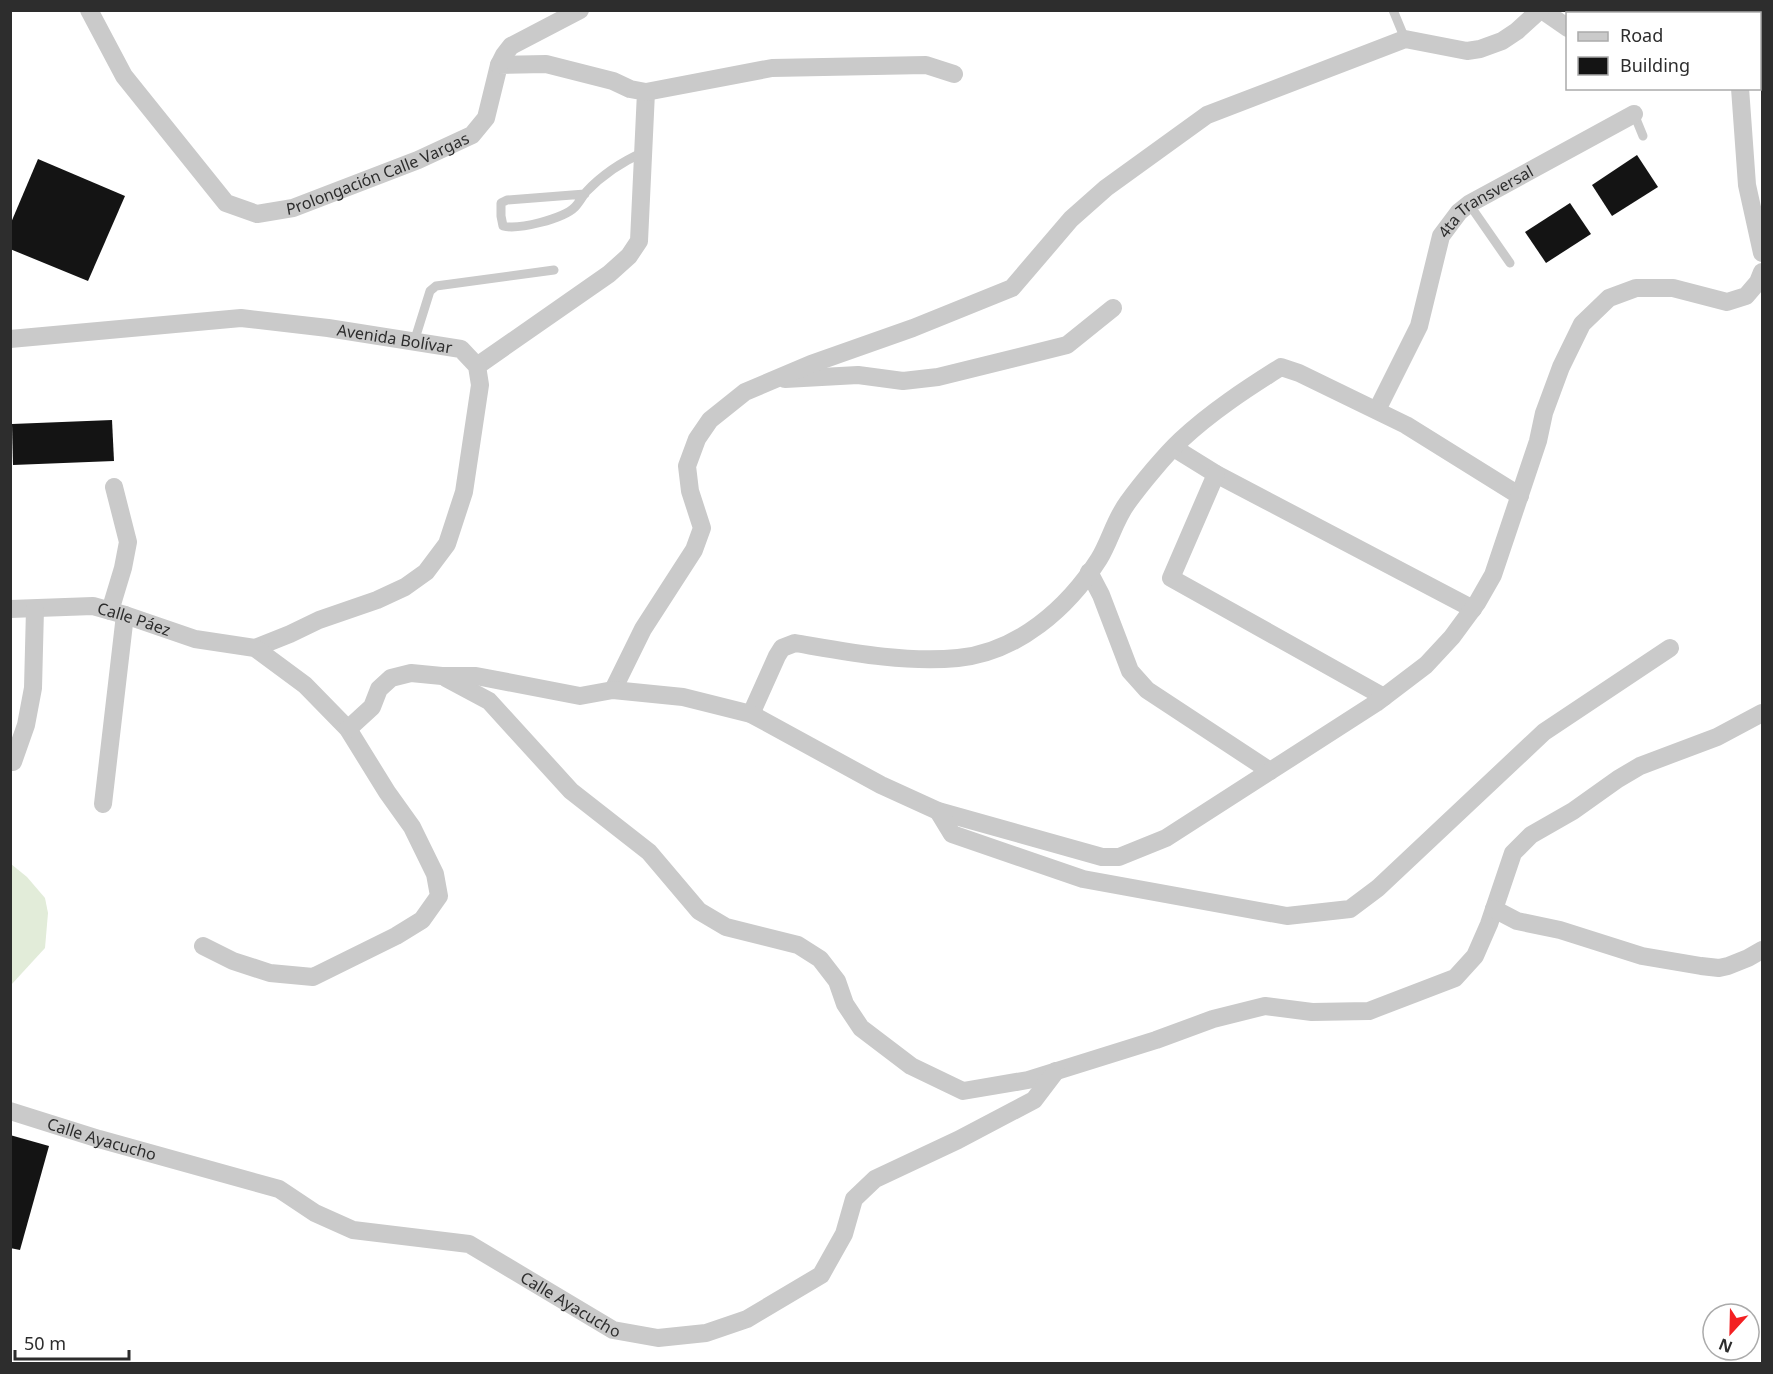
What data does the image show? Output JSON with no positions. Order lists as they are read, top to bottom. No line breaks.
{"streets":{"street":["Prolongación Calle Vargas","4ta Transversal","Avenida Bolívar","Calle Páez","Calle Ayacucho"]},"legend":["Road","Building"],"scale_bar":"50 m","north":"bottom"}
